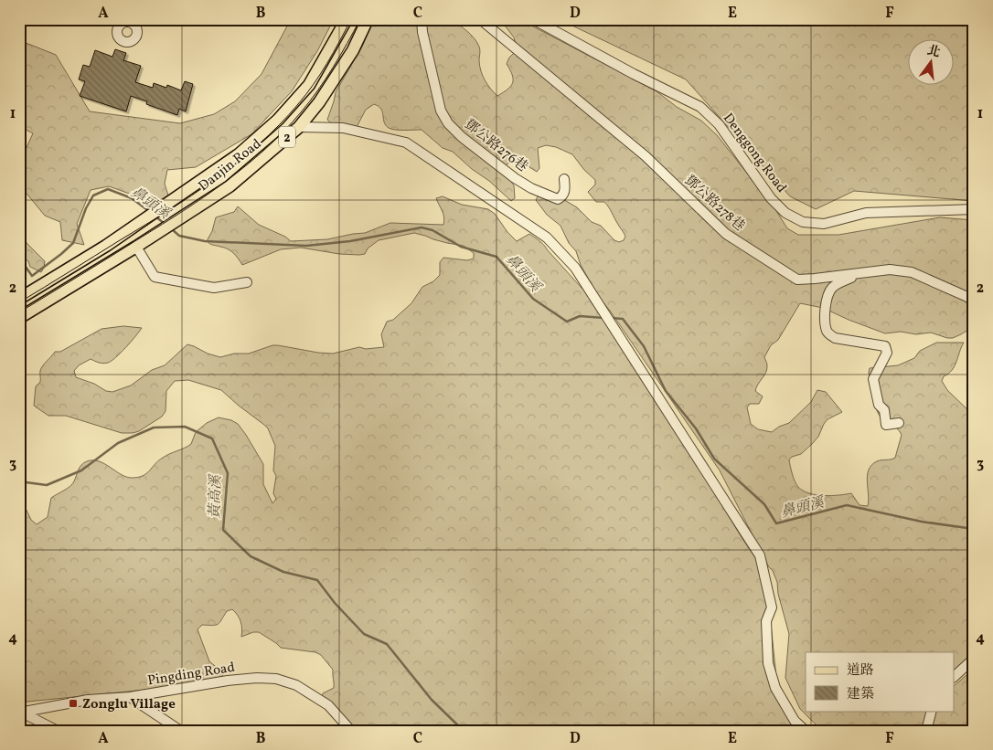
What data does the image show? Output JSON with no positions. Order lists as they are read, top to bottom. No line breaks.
{"streets":{"main road":["2","Danjin Road"],"street":["鄧公路276巷","Denggong Road","鄧公路278巷","Pingding Road"]},"water":["鼻頭溪","黃高溪"],"places":{"transit":["Zonglu Village"]},"legend":["道路","建築"],"north":"top","grid":{"columns":["A","B","C","D","E","F"],"rows":["1","2","3","4"]}}
